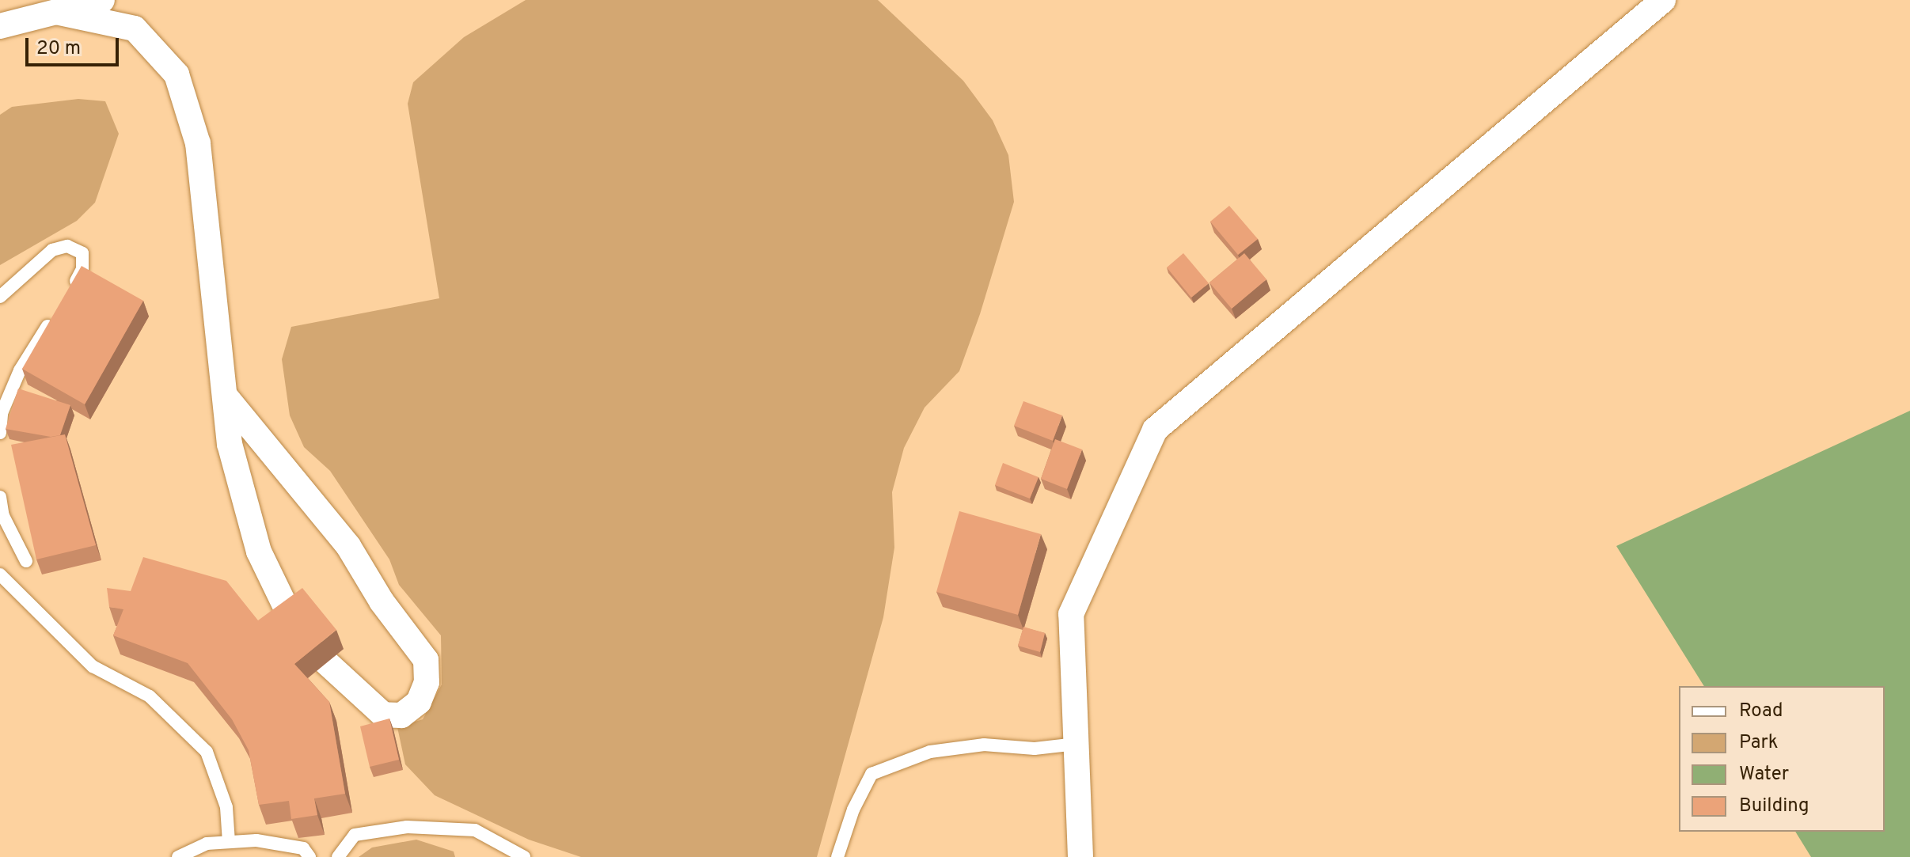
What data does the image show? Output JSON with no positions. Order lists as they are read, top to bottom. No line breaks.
{"legend":["Road","Park","Water","Building"],"scale_bar":"20 m"}
